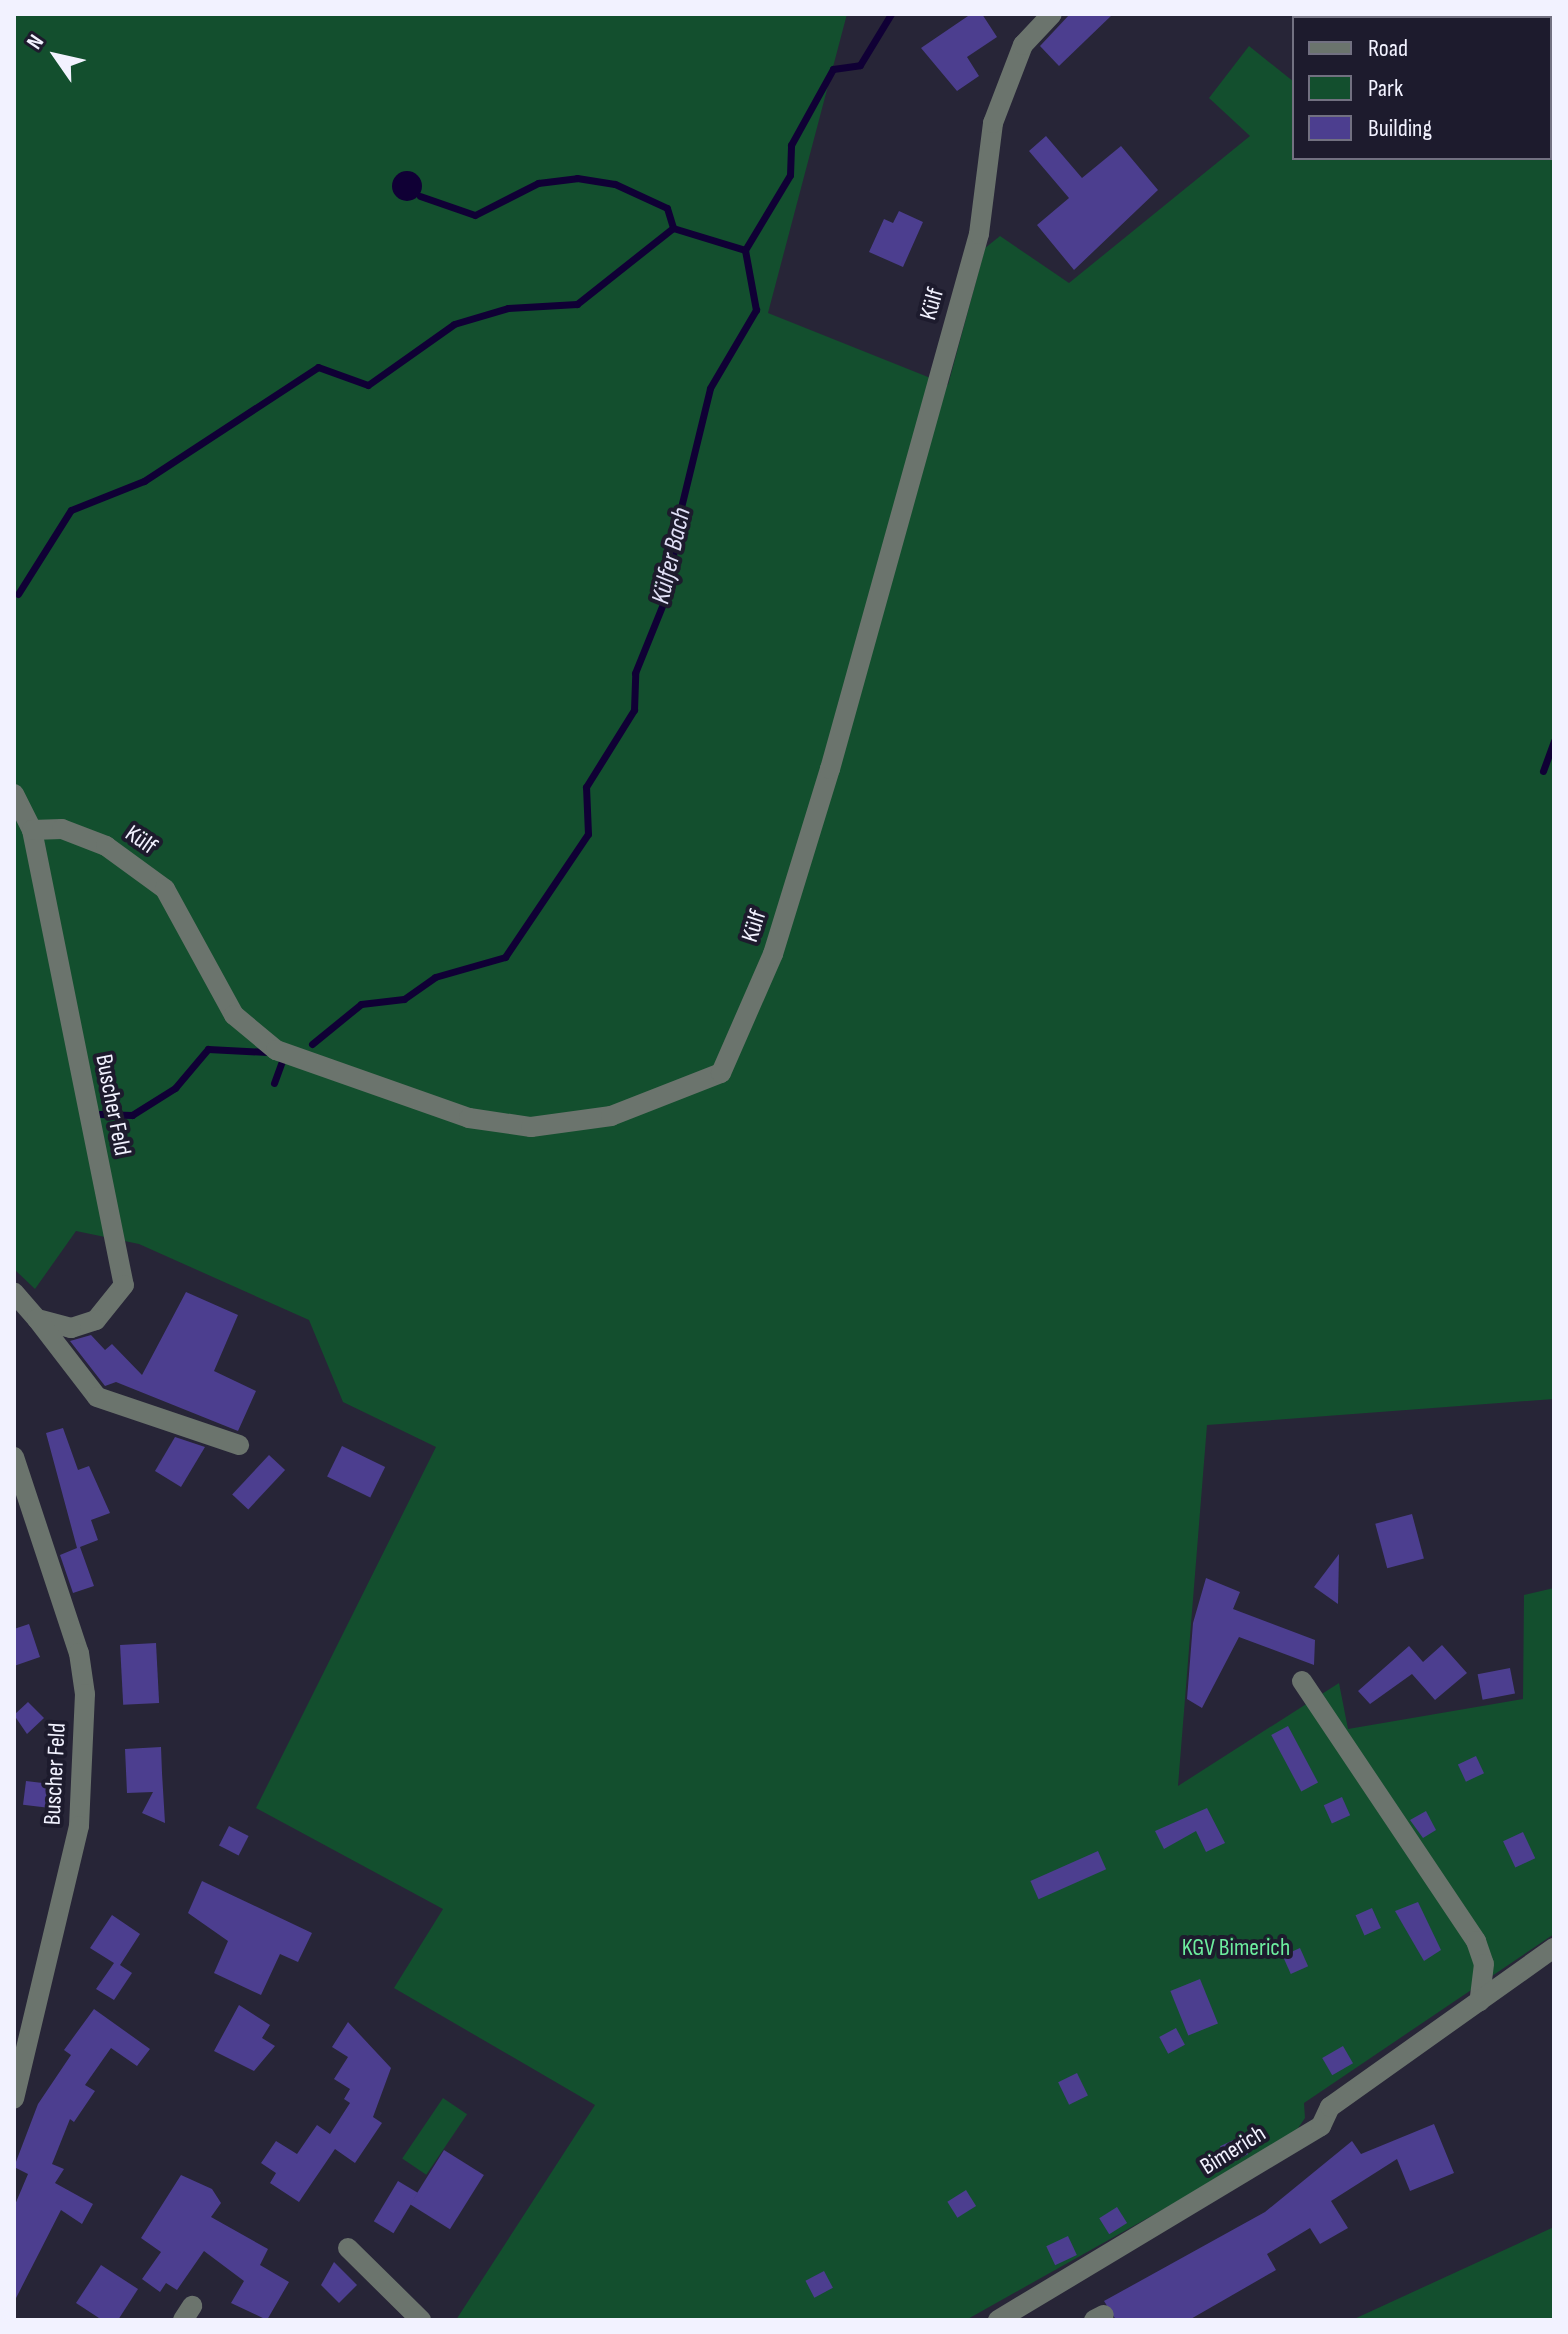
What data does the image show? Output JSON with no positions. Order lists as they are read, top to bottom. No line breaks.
{"streets":{"street":["Külf","Buscher Feld","Bimerich"]},"crossings":[["Külf","Buscher Feld"]],"water":["Külfer Bach"],"parks":["KGV Bimerich"],"legend":["Road","Park","Building"],"north":"top left"}
